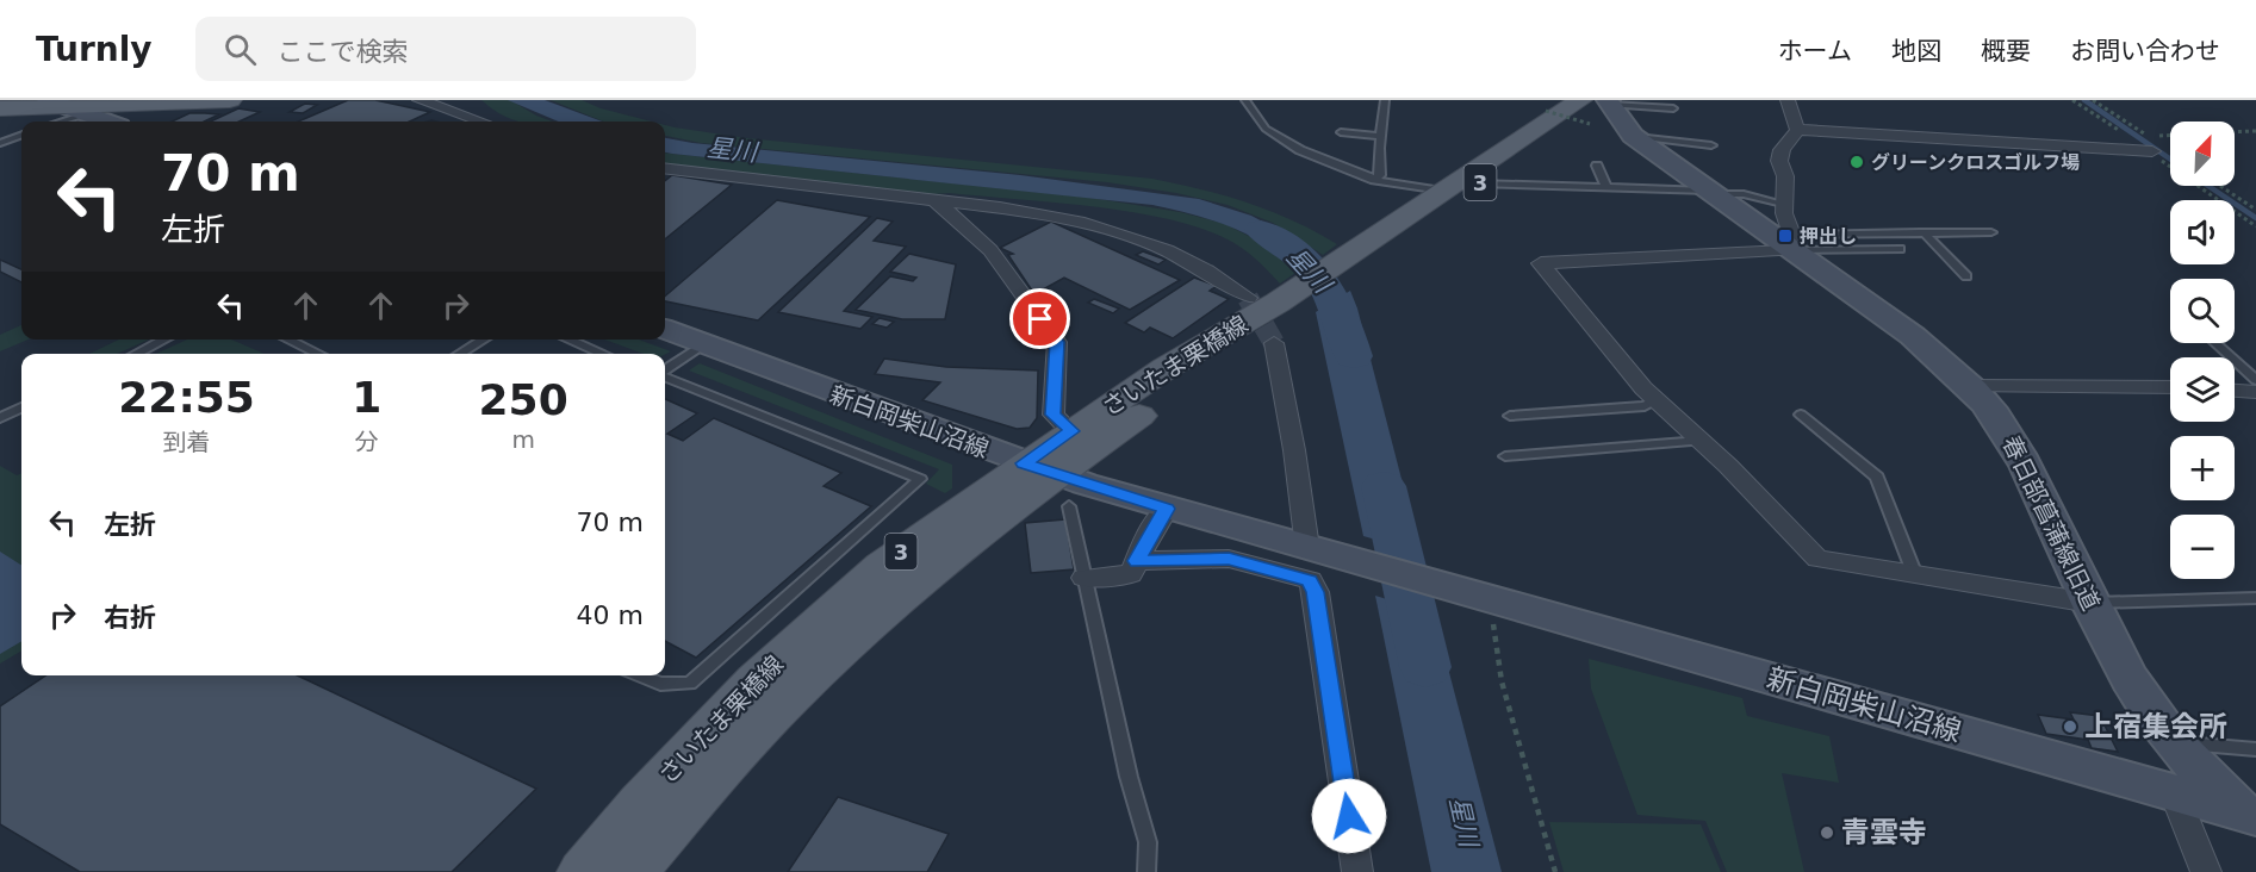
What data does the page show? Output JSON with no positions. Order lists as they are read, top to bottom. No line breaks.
{"streets":{"main road":["3","さいたま栗橋線"],"street":["新白岡柴山沼線","春日部菖蒲線旧道"]},"crossings":[["さいたま栗橋線","新白岡柴山沼線"],["さいたま栗橋線","春日部菖蒲線旧道"],["新白岡柴山沼線","春日部菖蒲線旧道"]],"water":["星川"],"places":{"other":["グリーンクロスゴルフ場","上宿集会所","青雲寺"],"transit":["押出し"]},"north":"top right","page":{"header":"Turnly","search":"ここで検索","nav":["ホーム","地図","概要","お問い合わせ"],"map_buttons":["+","−"],"turn":["70 m","左折"],"eta":["22:55","到着","1","分","250","m"],"list":[{"name":"左折","value":"70 m"},{"name":"右折","value":"40 m"}]}}
